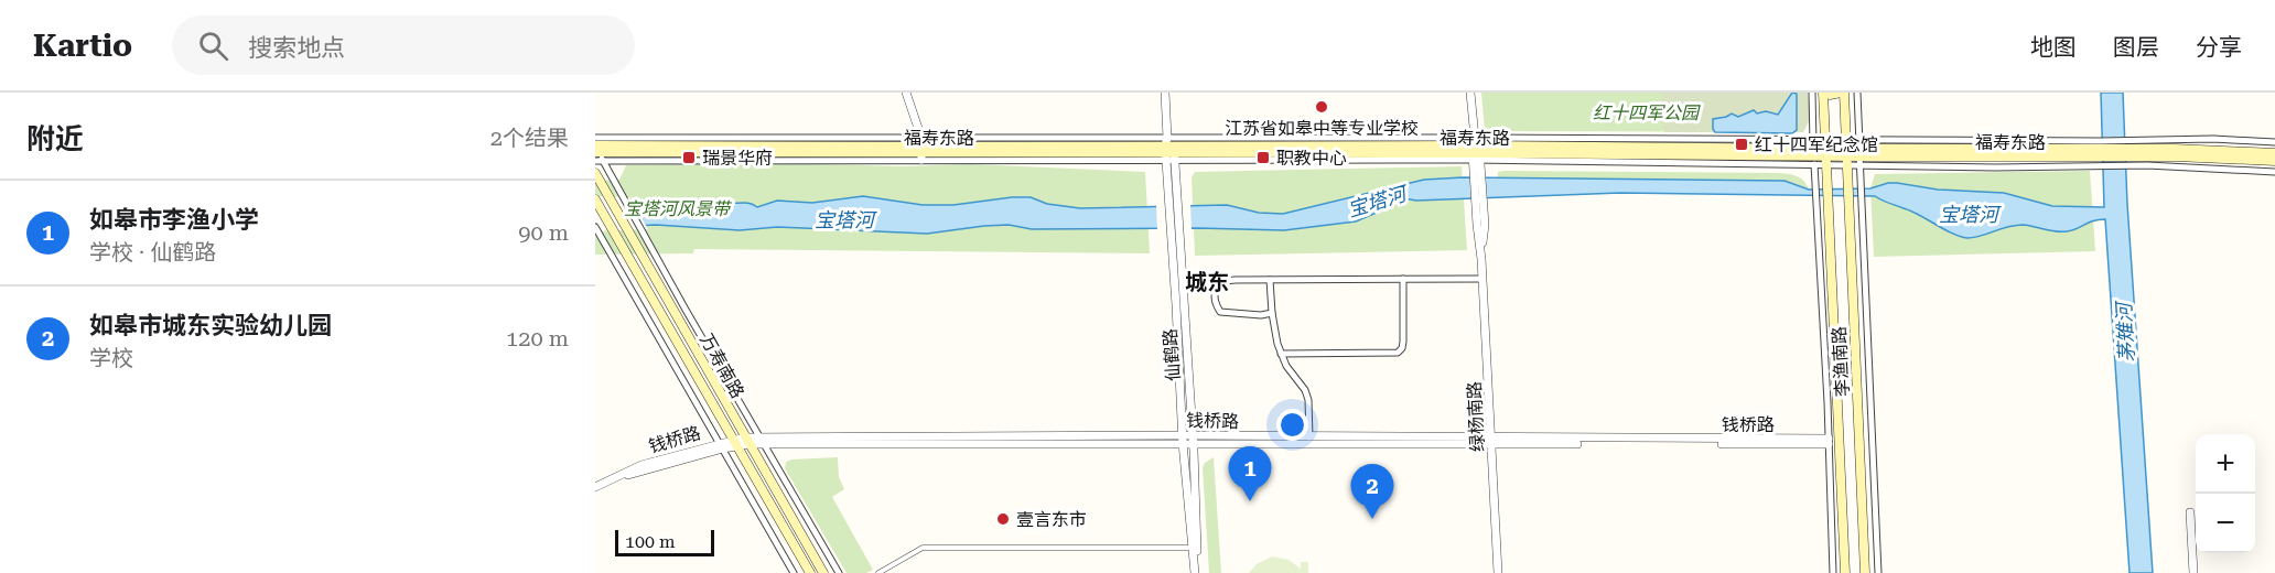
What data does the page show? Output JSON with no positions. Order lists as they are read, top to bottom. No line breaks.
{"streets":{"main road":["福寿东路","李渔南路","万寿南路"],"street":["仙鹤路","绿杨南路","钱桥路"]},"crossings":[["福寿东路","仙鹤路"],["福寿东路","李渔南路"],["福寿东路","绿杨南路"],["仙鹤路","钱桥路"],["万寿南路","钱桥路"],["绿杨南路","钱桥路"]],"districts":["城东"],"water":["宝塔河","茅雉河"],"parks":["红十四军公园","宝塔河风景带"],"places":{"other":["江苏省如皋中等专业学校","壹言东市"],"transit":["红十四军纪念馆","瑞景华府","职教中心"]},"scale_bar":"100 m","page":{"header":"Kartio","search":"搜索地点","nav":["地图","图层","分享"],"heading":["附近","2个结果"],"list":[{"mark":"1","name":"如皋市李渔小学","note":"学校 · 仙鹤路","value":"90 m"},{"mark":"2","name":"如皋市城东实验幼儿园","note":"学校","value":"120 m"}],"map_buttons":["+","−"],"pins":["1","2"],"scale":"100 m"}}
